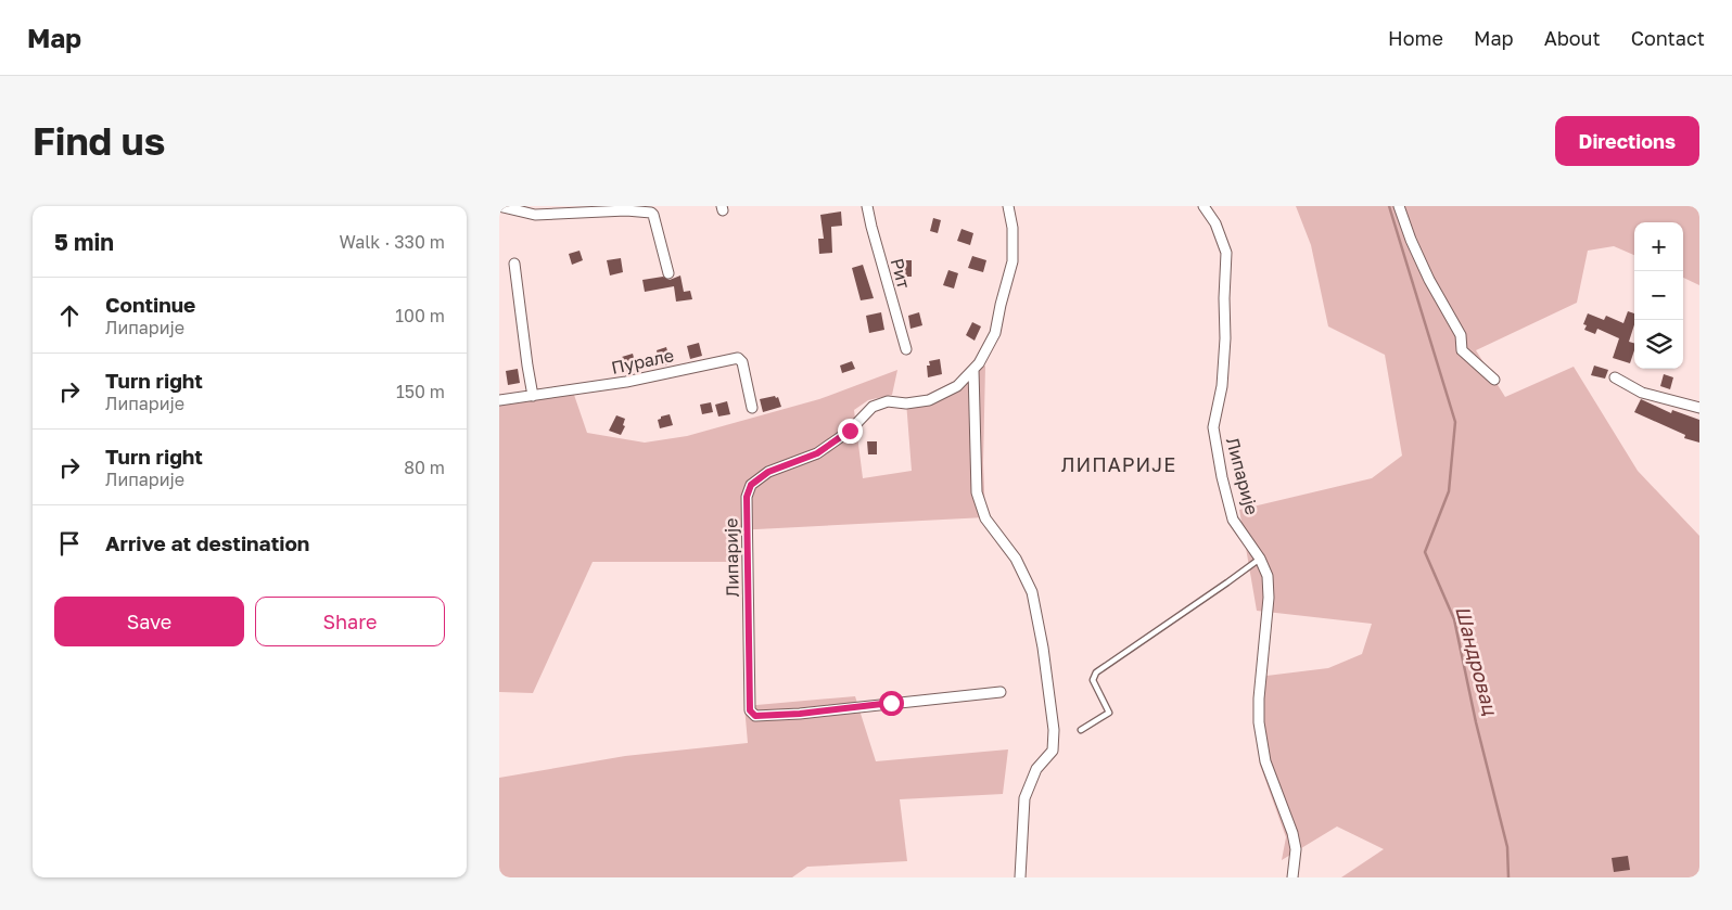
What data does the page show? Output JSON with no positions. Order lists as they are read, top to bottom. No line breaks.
{"streets":{"street":["Рит","Пурале","Липарије"]},"districts":["ЛИПАРИЈЕ"],"water":["Шандровац"],"page":{"header":"Map","nav":["Home","Map","About","Contact"],"buttons":["Directions",["Save","Share"]],"title":"Find us","heading":["5 min","Walk · 330 m"],"map_buttons":["+","−"],"list":[["Continue","Липарије","100 m"],["Turn right","Липарије","150 m"],["Turn right","Липарије","80 m"],"Arrive at destination"]}}
